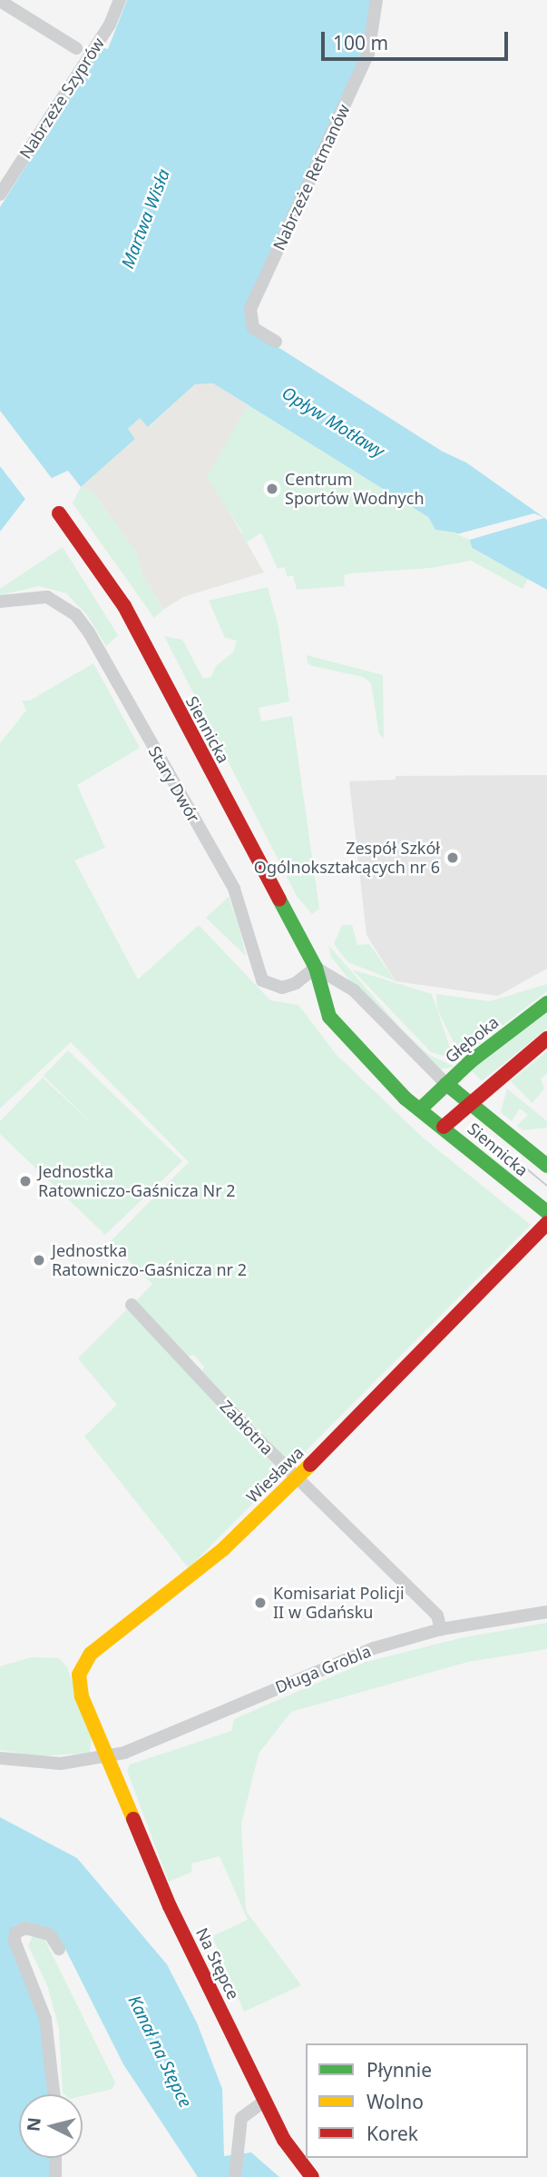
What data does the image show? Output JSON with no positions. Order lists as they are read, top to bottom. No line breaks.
{"streets":{"street":["Nabrzeże Szyprów","Nabrzeże Retmanów","Siennicka","Stary Dwór","Głęboka","Zabłotna","Wiesława","Długa Grobla","Na Stępce"]},"crossings":[["Siennicka","Stary Dwór"],["Siennicka","Głęboka"],["Zabłotna","Wiesława"],["Zabłotna","Długa Grobla"],["Wiesława","Długa Grobla"],["Wiesława","Na Stępce"],["Długa Grobla","Na Stępce"]],"water":["Martwa Wisła","Opływ Motławy","Kanał na Stępce"],"places":["Centrum Sportów Wodnych","Zespół Szkół Ogólnokształcących nr 6","Jednostka Ratowniczo-Gaśnicza Nr 2","Jednostka Ratowniczo-Gaśnicza nr 2","Komisariat Policji II w Gdańsku"],"legend":["Płynnie","Wolno","Korek"],"scale_bar":"100 m","north":"left"}
